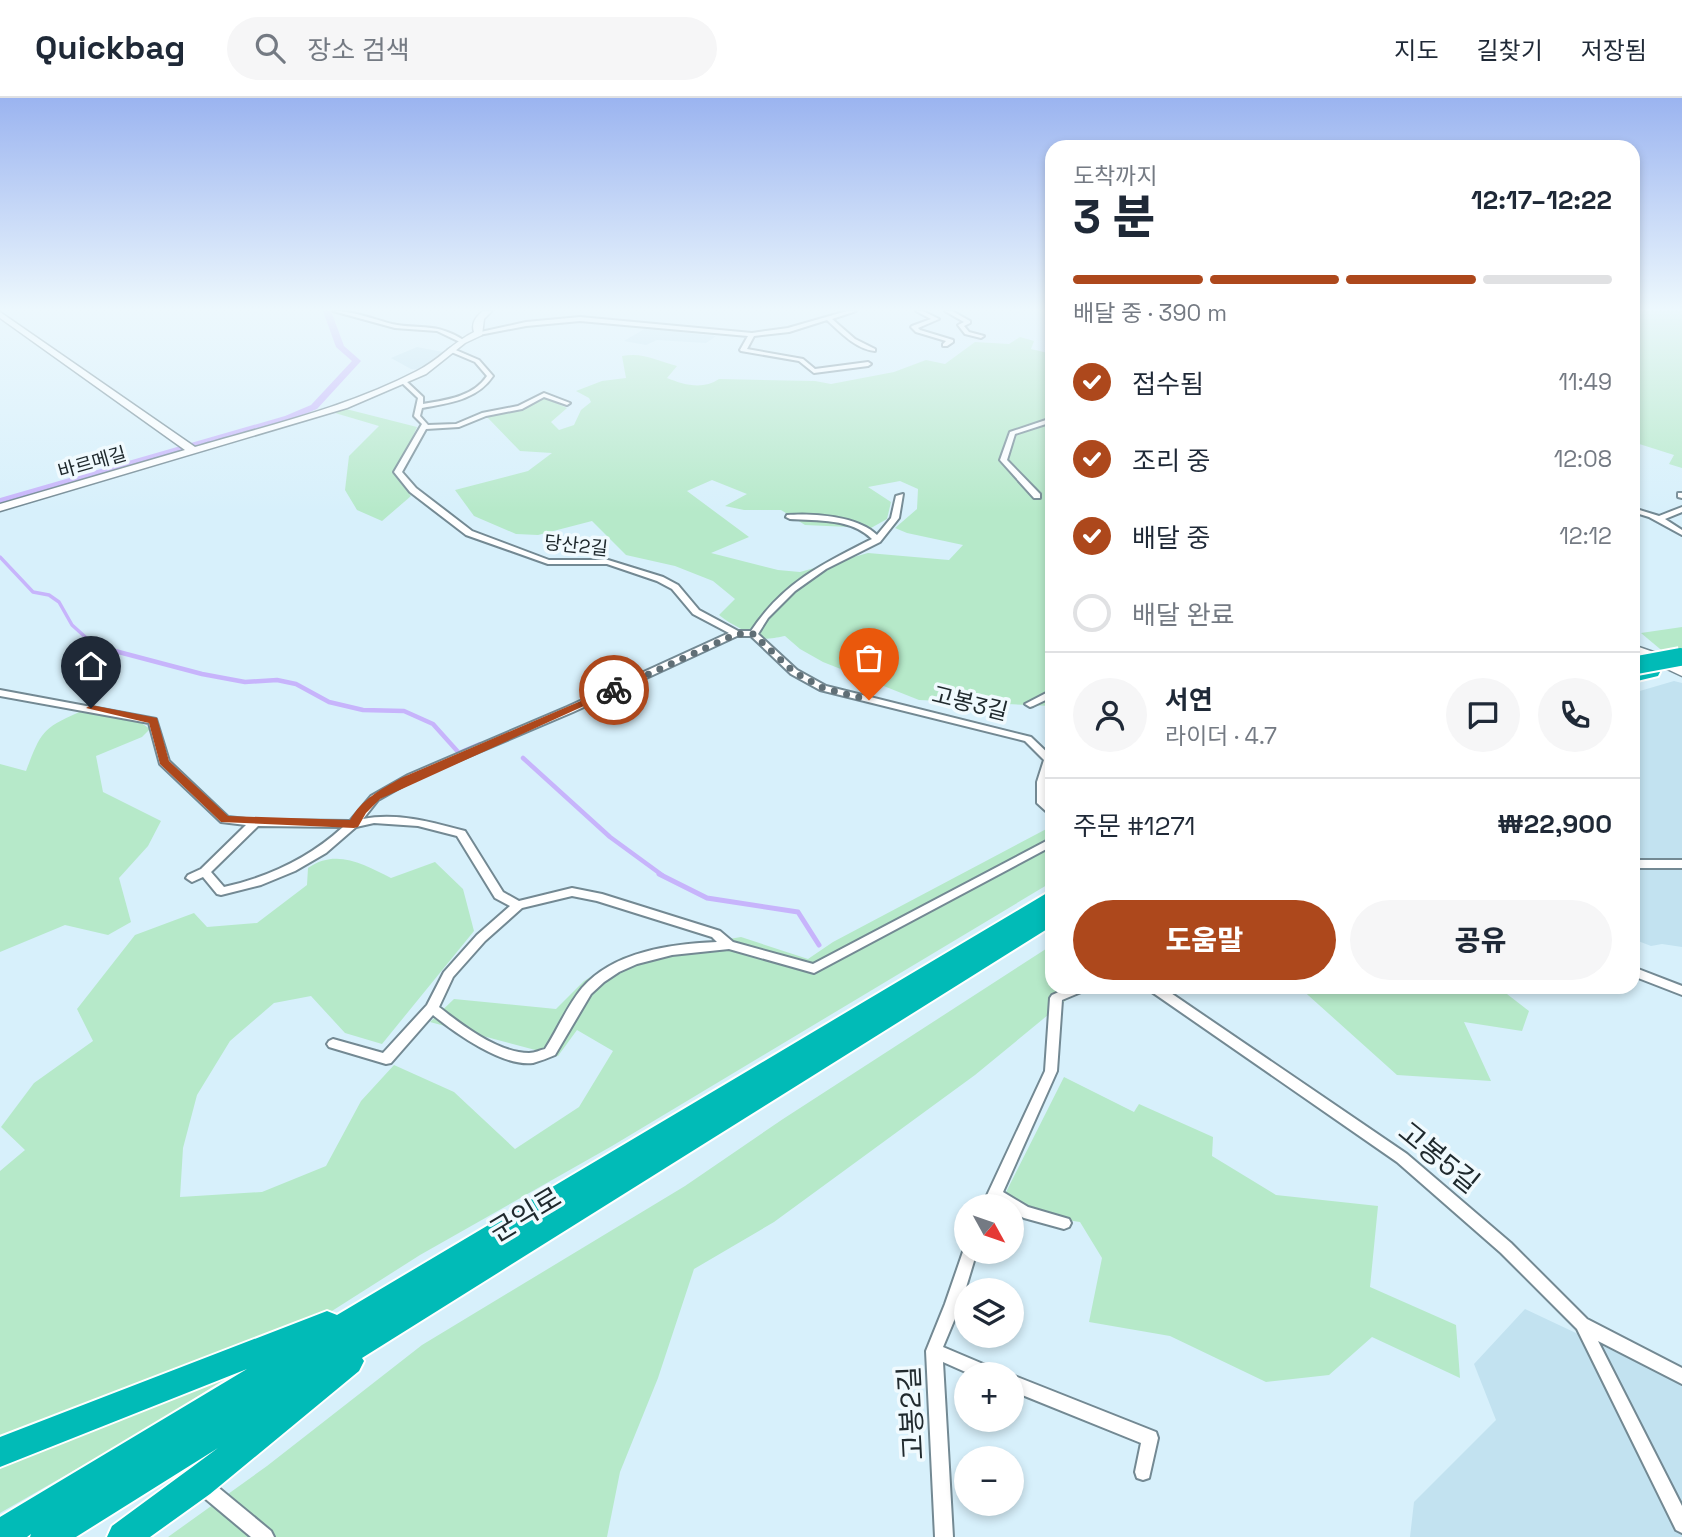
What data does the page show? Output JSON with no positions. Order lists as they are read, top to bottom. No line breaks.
{"streets":{"highway":["군익로"],"street":["바르메길","당산2길","고봉3길","고봉5길","고봉2길"]},"crossings":[["당산2길","고봉3길"]],"north":"bottom right","page":{"header":"Quickbag","search":"장소 검색","nav":["지도","길찾기","저장됨"],"heading":["3 분","도착까지","12:17–12:22"],"panel":["서연","라이더 · 4.7","주문 #1271","₩22,900"],"bar":"배달 중 · 390 m","list":[["접수됨","11:49"],["조리 중","12:08"],["배달 중","12:12"],"배달 완료"],"buttons":["도움말","공유"],"map_buttons":["+","−"]}}
